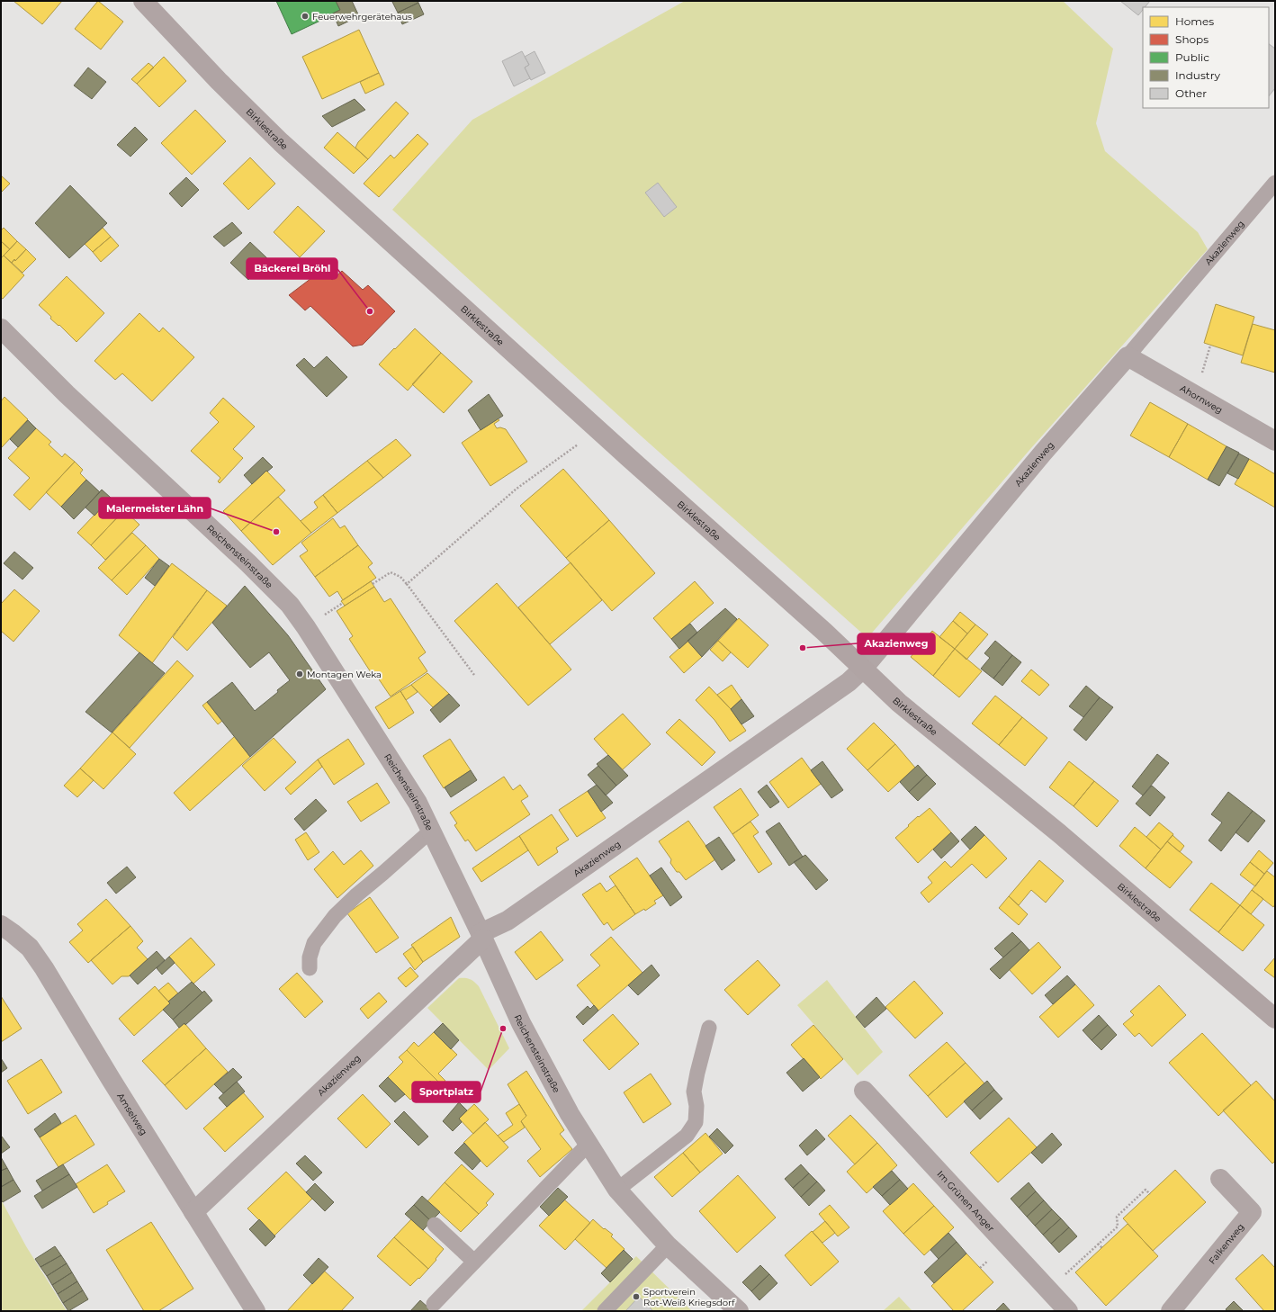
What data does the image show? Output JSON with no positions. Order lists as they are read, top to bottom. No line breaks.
{"streets":{"street":["Birklestraße","Akazienweg","Ahornweg","Reichensteinstraße","Amselweg","Im Grünen Anger","Falkenweg"]},"crossings":[["Birklestraße","Akazienweg"],["Akazienweg","Ahornweg"],["Akazienweg","Reichensteinstraße"],["Akazienweg","Amselweg"]],"places":["Feuerwehrgerätehaus","Bäckerei Bröhl","Malermeister Lähn","Akazienweg","Montagen Weka","Sportplatz","Sportverein Rot-Weiß Kriegsdorf"],"legend":["Homes","Shops","Public","Industry","Other"]}
